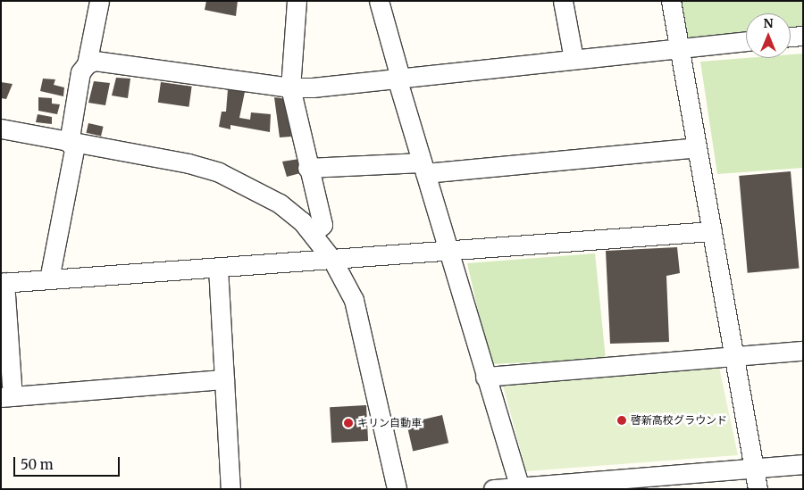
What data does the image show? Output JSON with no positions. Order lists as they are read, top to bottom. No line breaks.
{"places":["啓新高校グラウンド","キリン自動車"],"scale_bar":"50 m","north":"top"}
